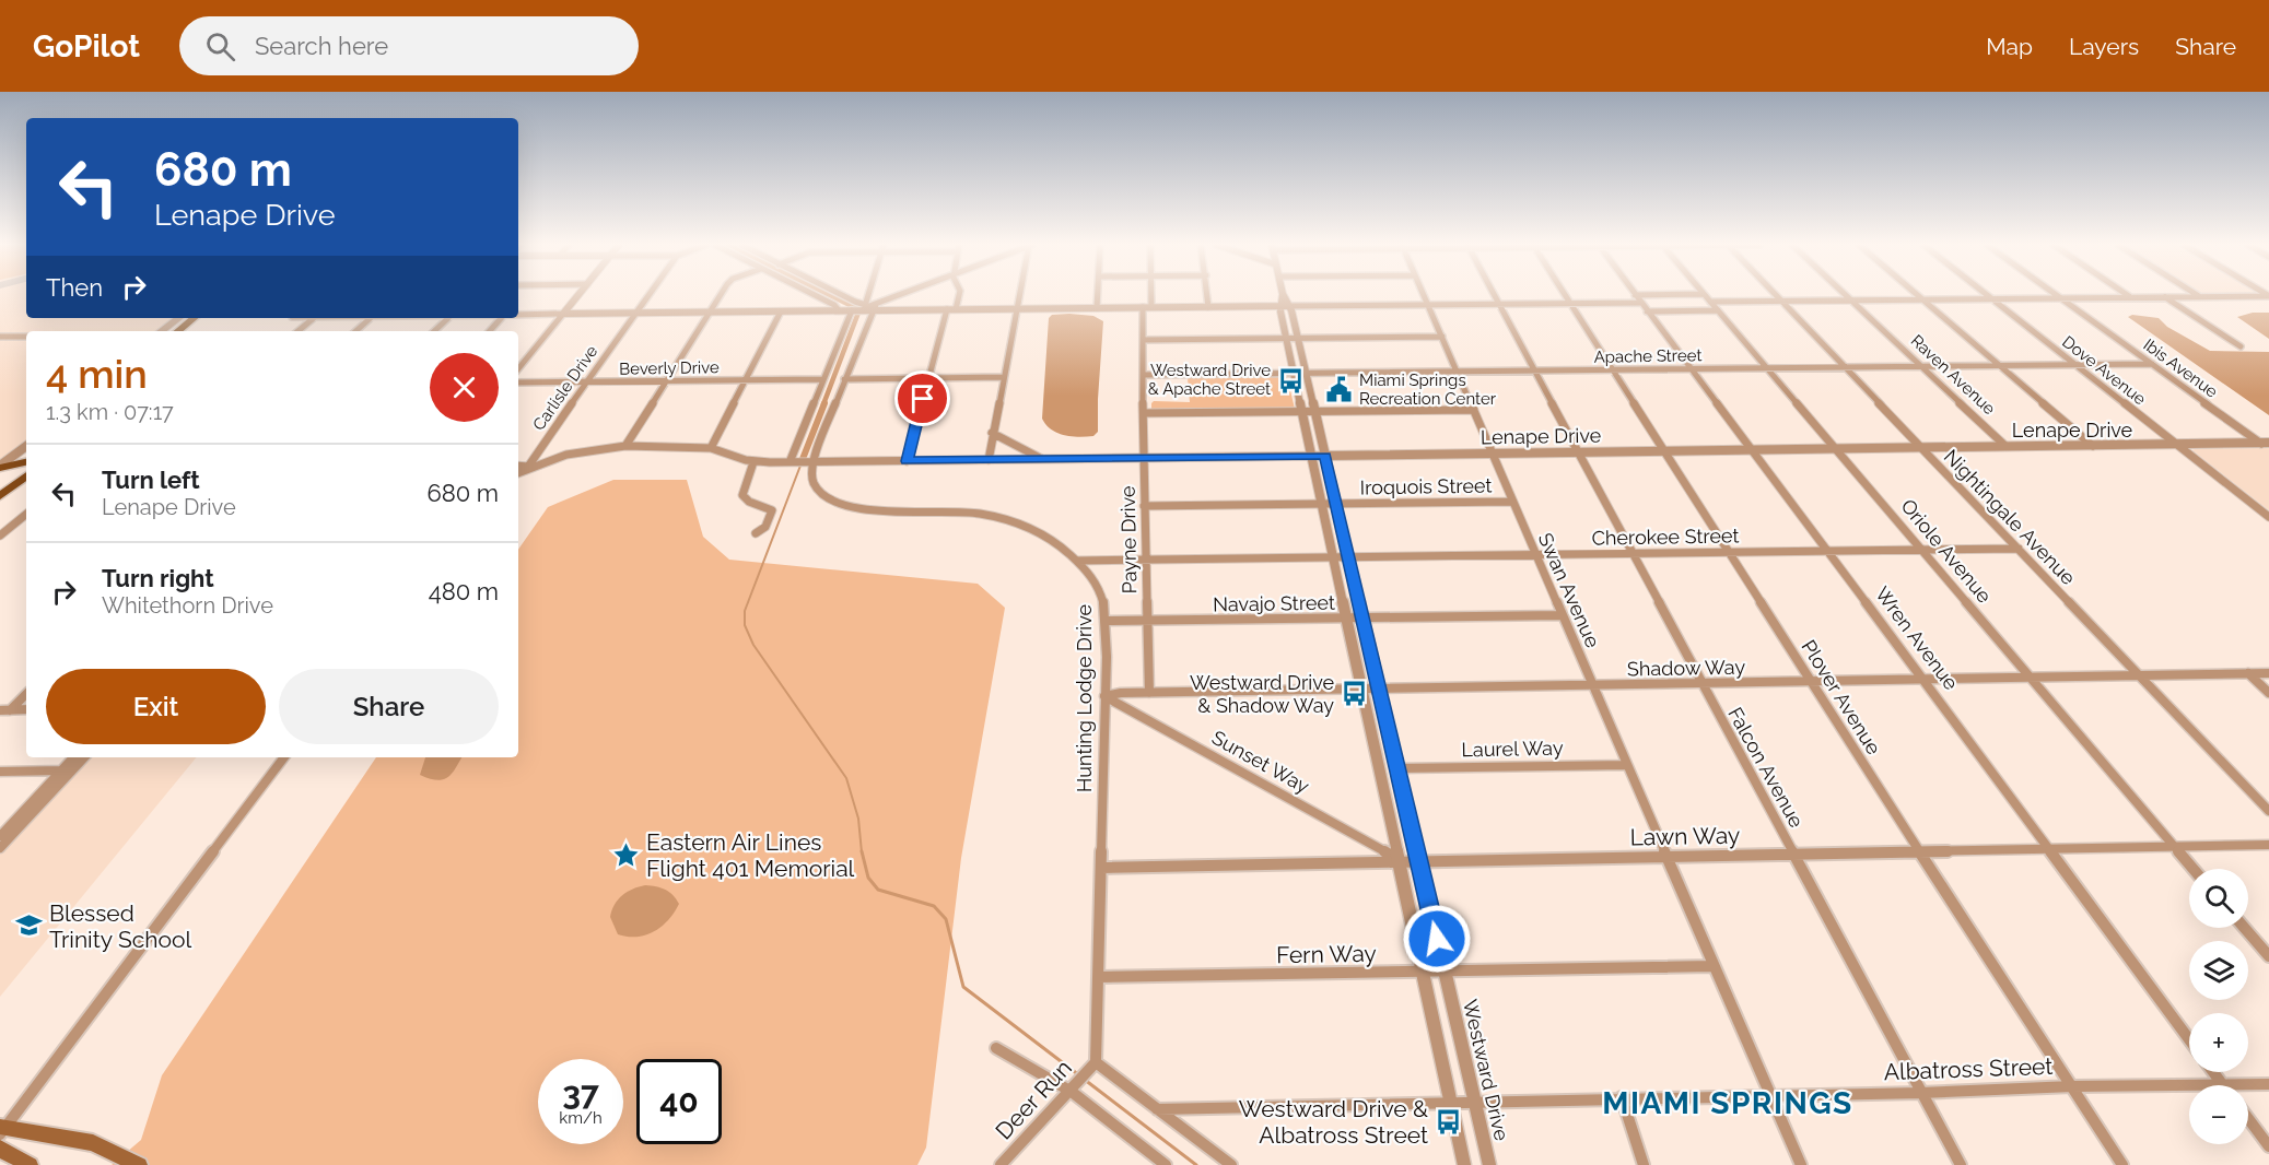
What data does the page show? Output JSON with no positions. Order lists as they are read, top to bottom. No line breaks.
{"streets":{"street":["Apache Street","Beverly Drive","Ibis Avenue","Dove Avenue","Raven Avenue","Carlisle Drive","Lenape Drive","Iroquois Street","Nightingale Avenue","Cherokee Street","Payne Drive","Oriole Avenue","Swan Avenue","Navajo Street","Wren Avenue","Shadow Way","Plover Avenue","Hunting Lodge Drive","Laurel Way","Sunset Way","Falcon Avenue","Lawn Way","Fern Way","Albatross Street","Westward Drive","Deer Run"]},"crossings":[["Apache Street","Ibis Avenue"],["Apache Street","Dove Avenue"],["Apache Street","Raven Avenue"],["Apache Street","Nightingale Avenue"],["Apache Street","Payne Drive"],["Apache Street","Oriole Avenue"],["Apache Street","Swan Avenue"],["Apache Street","Wren Avenue"],["Apache Street","Plover Avenue"],["Apache Street","Falcon Avenue"],["Apache Street","Westward Drive"],["Beverly Drive","Carlisle Drive"],["Ibis Avenue","Lenape Drive"],["Dove Avenue","Lenape Drive"],["Raven Avenue","Lenape Drive"],["Lenape Drive","Nightingale Avenue"],["Lenape Drive","Payne Drive"],["Lenape Drive","Oriole Avenue"],["Lenape Drive","Swan Avenue"],["Lenape Drive","Wren Avenue"],["Lenape Drive","Plover Avenue"],["Lenape Drive","Hunting Lodge Drive"],["Lenape Drive","Falcon Avenue"],["Lenape Drive","Westward Drive"],["Iroquois Street","Payne Drive"],["Iroquois Street","Swan Avenue"],["Iroquois Street","Westward Drive"],["Nightingale Avenue","Cherokee Street"],["Nightingale Avenue","Shadow Way"],["Cherokee Street","Payne Drive"],["Cherokee Street","Oriole Avenue"],["Cherokee Street","Swan Avenue"],["Cherokee Street","Wren Avenue"],["Cherokee Street","Plover Avenue"],["Cherokee Street","Hunting Lodge Drive"],["Cherokee Street","Falcon Avenue"],["Cherokee Street","Westward Drive"],["Payne Drive","Navajo Street"],["Payne Drive","Shadow Way"],["Oriole Avenue","Shadow Way"],["Oriole Avenue","Lawn Way"],["Swan Avenue","Navajo Street"],["Swan Avenue","Shadow Way"],["Swan Avenue","Laurel Way"],["Swan Avenue","Lawn Way"],["Swan Avenue","Fern Way"],["Swan Avenue","Albatross Street"],["Navajo Street","Hunting Lodge Drive"],["Navajo Street","Westward Drive"],["Wren Avenue","Shadow Way"],["Wren Avenue","Lawn Way"],["Shadow Way","Plover Avenue"],["Shadow Way","Hunting Lodge Drive"],["Shadow Way","Sunset Way"],["Shadow Way","Falcon Avenue"],["Shadow Way","Westward Drive"],["Plover Avenue","Lawn Way"],["Plover Avenue","Albatross Street"],["Hunting Lodge Drive","Sunset Way"],["Hunting Lodge Drive","Lawn Way"],["Hunting Lodge Drive","Fern Way"],["Hunting Lodge Drive","Deer Run"],["Laurel Way","Westward Drive"],["Sunset Way","Lawn Way"],["Sunset Way","Westward Drive"],["Falcon Avenue","Lawn Way"],["Falcon Avenue","Albatross Street"],["Lawn Way","Westward Drive"],["Fern Way","Westward Drive"],["Albatross Street","Westward Drive"]],"districts":["MIAMI SPRINGS"],"places":{"bus stop":["Westward Drive & Apache Street","Westward Drive & Shadow Way","Westward Drive & Albatross Street"],"public building":["Miami Springs Recreation Center"],"place":["Eastern Air Lines Flight 401 Memorial"],"school or university":["Blessed Trinity School"]},"page":{"header":"GoPilot","search":"Search here","nav":["Map","Layers","Share"],"turn":["680 m","Lenape Drive"],"then":"Then","heading":["4 min","1.3 km · 07:17"],"list":[{"name":"Turn left","note":"Lenape Drive","value":"680 m"},{"name":"Turn right","note":"Whitethorn Drive","value":"480 m"}],"buttons":["Exit","Share"],"map_buttons":["+","−"],"speed":"37 km/h","limit":"40"}}
